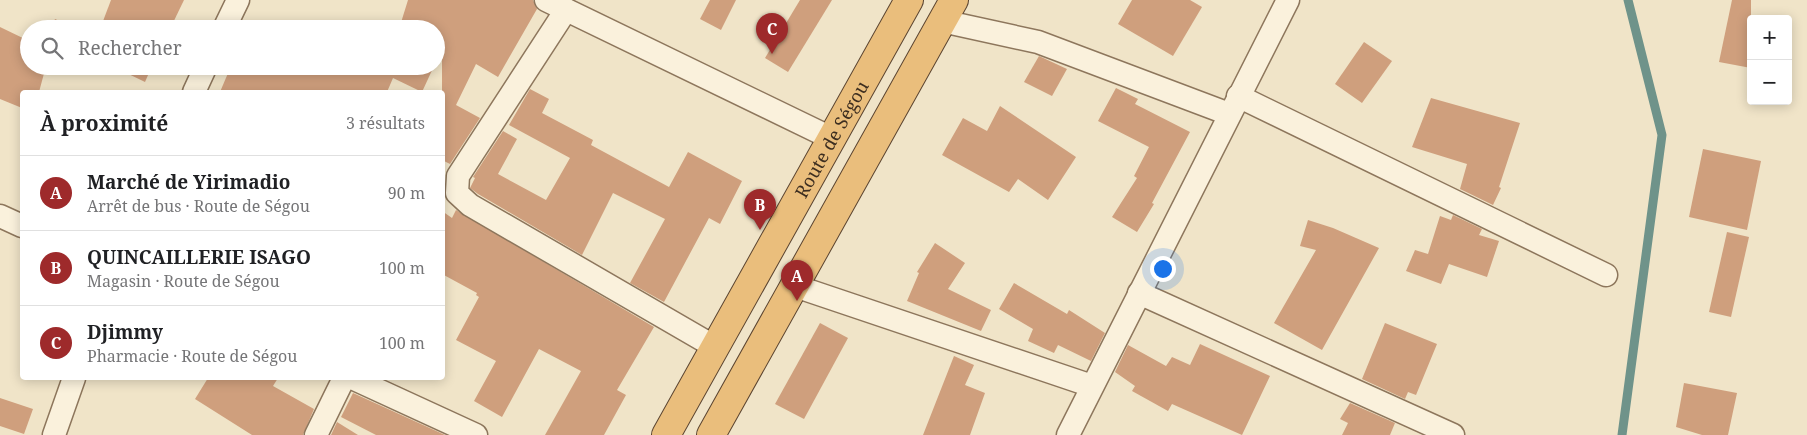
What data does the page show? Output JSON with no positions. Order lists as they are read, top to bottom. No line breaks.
{"streets":{"highway":["Route de Ségou"]},"page":{"pins":["C","B","A"],"map_buttons":["+","−"],"search":"Rechercher","heading":["À proximité","3 résultats"],"list":[{"mark":"A","name":"Marché de Yirimadio","note":"Arrêt de bus · Route de Ségou","value":"90 m"},{"mark":"B","name":"QUINCAILLERIE ISAGO","note":"Magasin · Route de Ségou","value":"100 m"},{"mark":"C","name":"Djimmy","note":"Pharmacie · Route de Ségou","value":"100 m"}]}}
